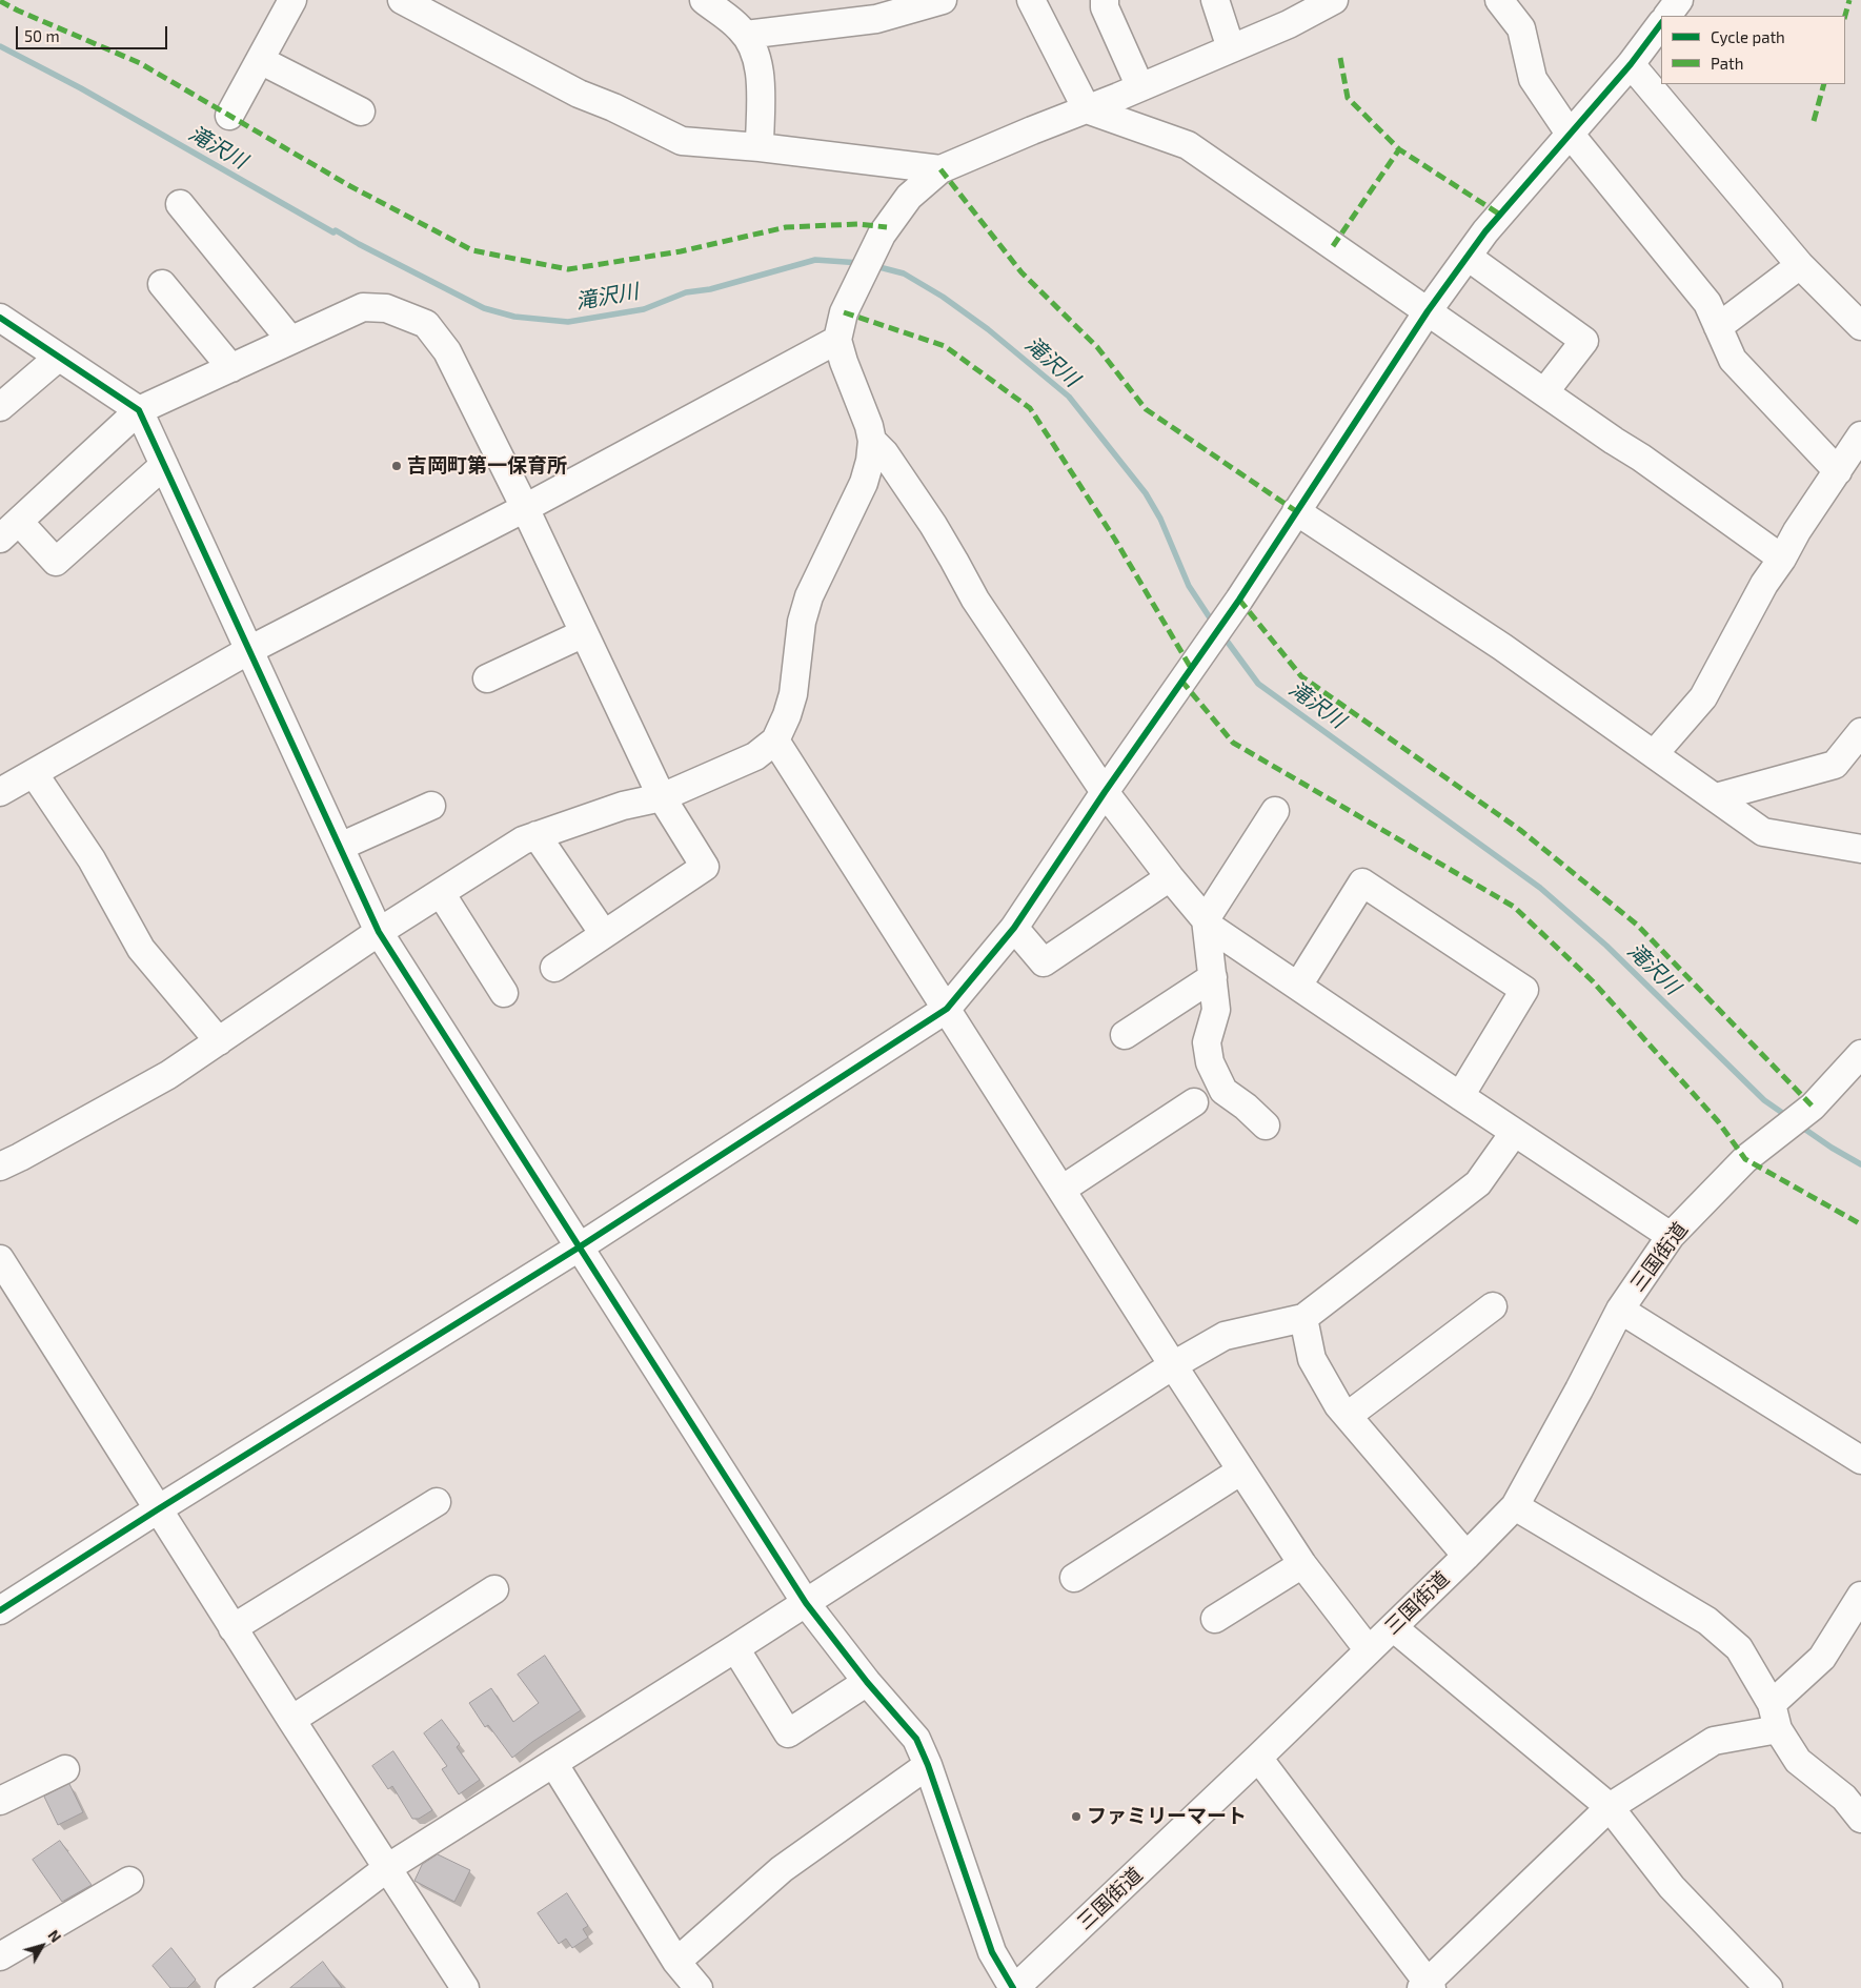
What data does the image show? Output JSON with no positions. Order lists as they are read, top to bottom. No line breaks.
{"streets":{"street":["三国街道"]},"water":["滝沢川"],"places":["吉岡町第一保育所","ファミリーマート"],"legend":["Cycle path","Path"],"scale_bar":"50 m","north":"top right"}
